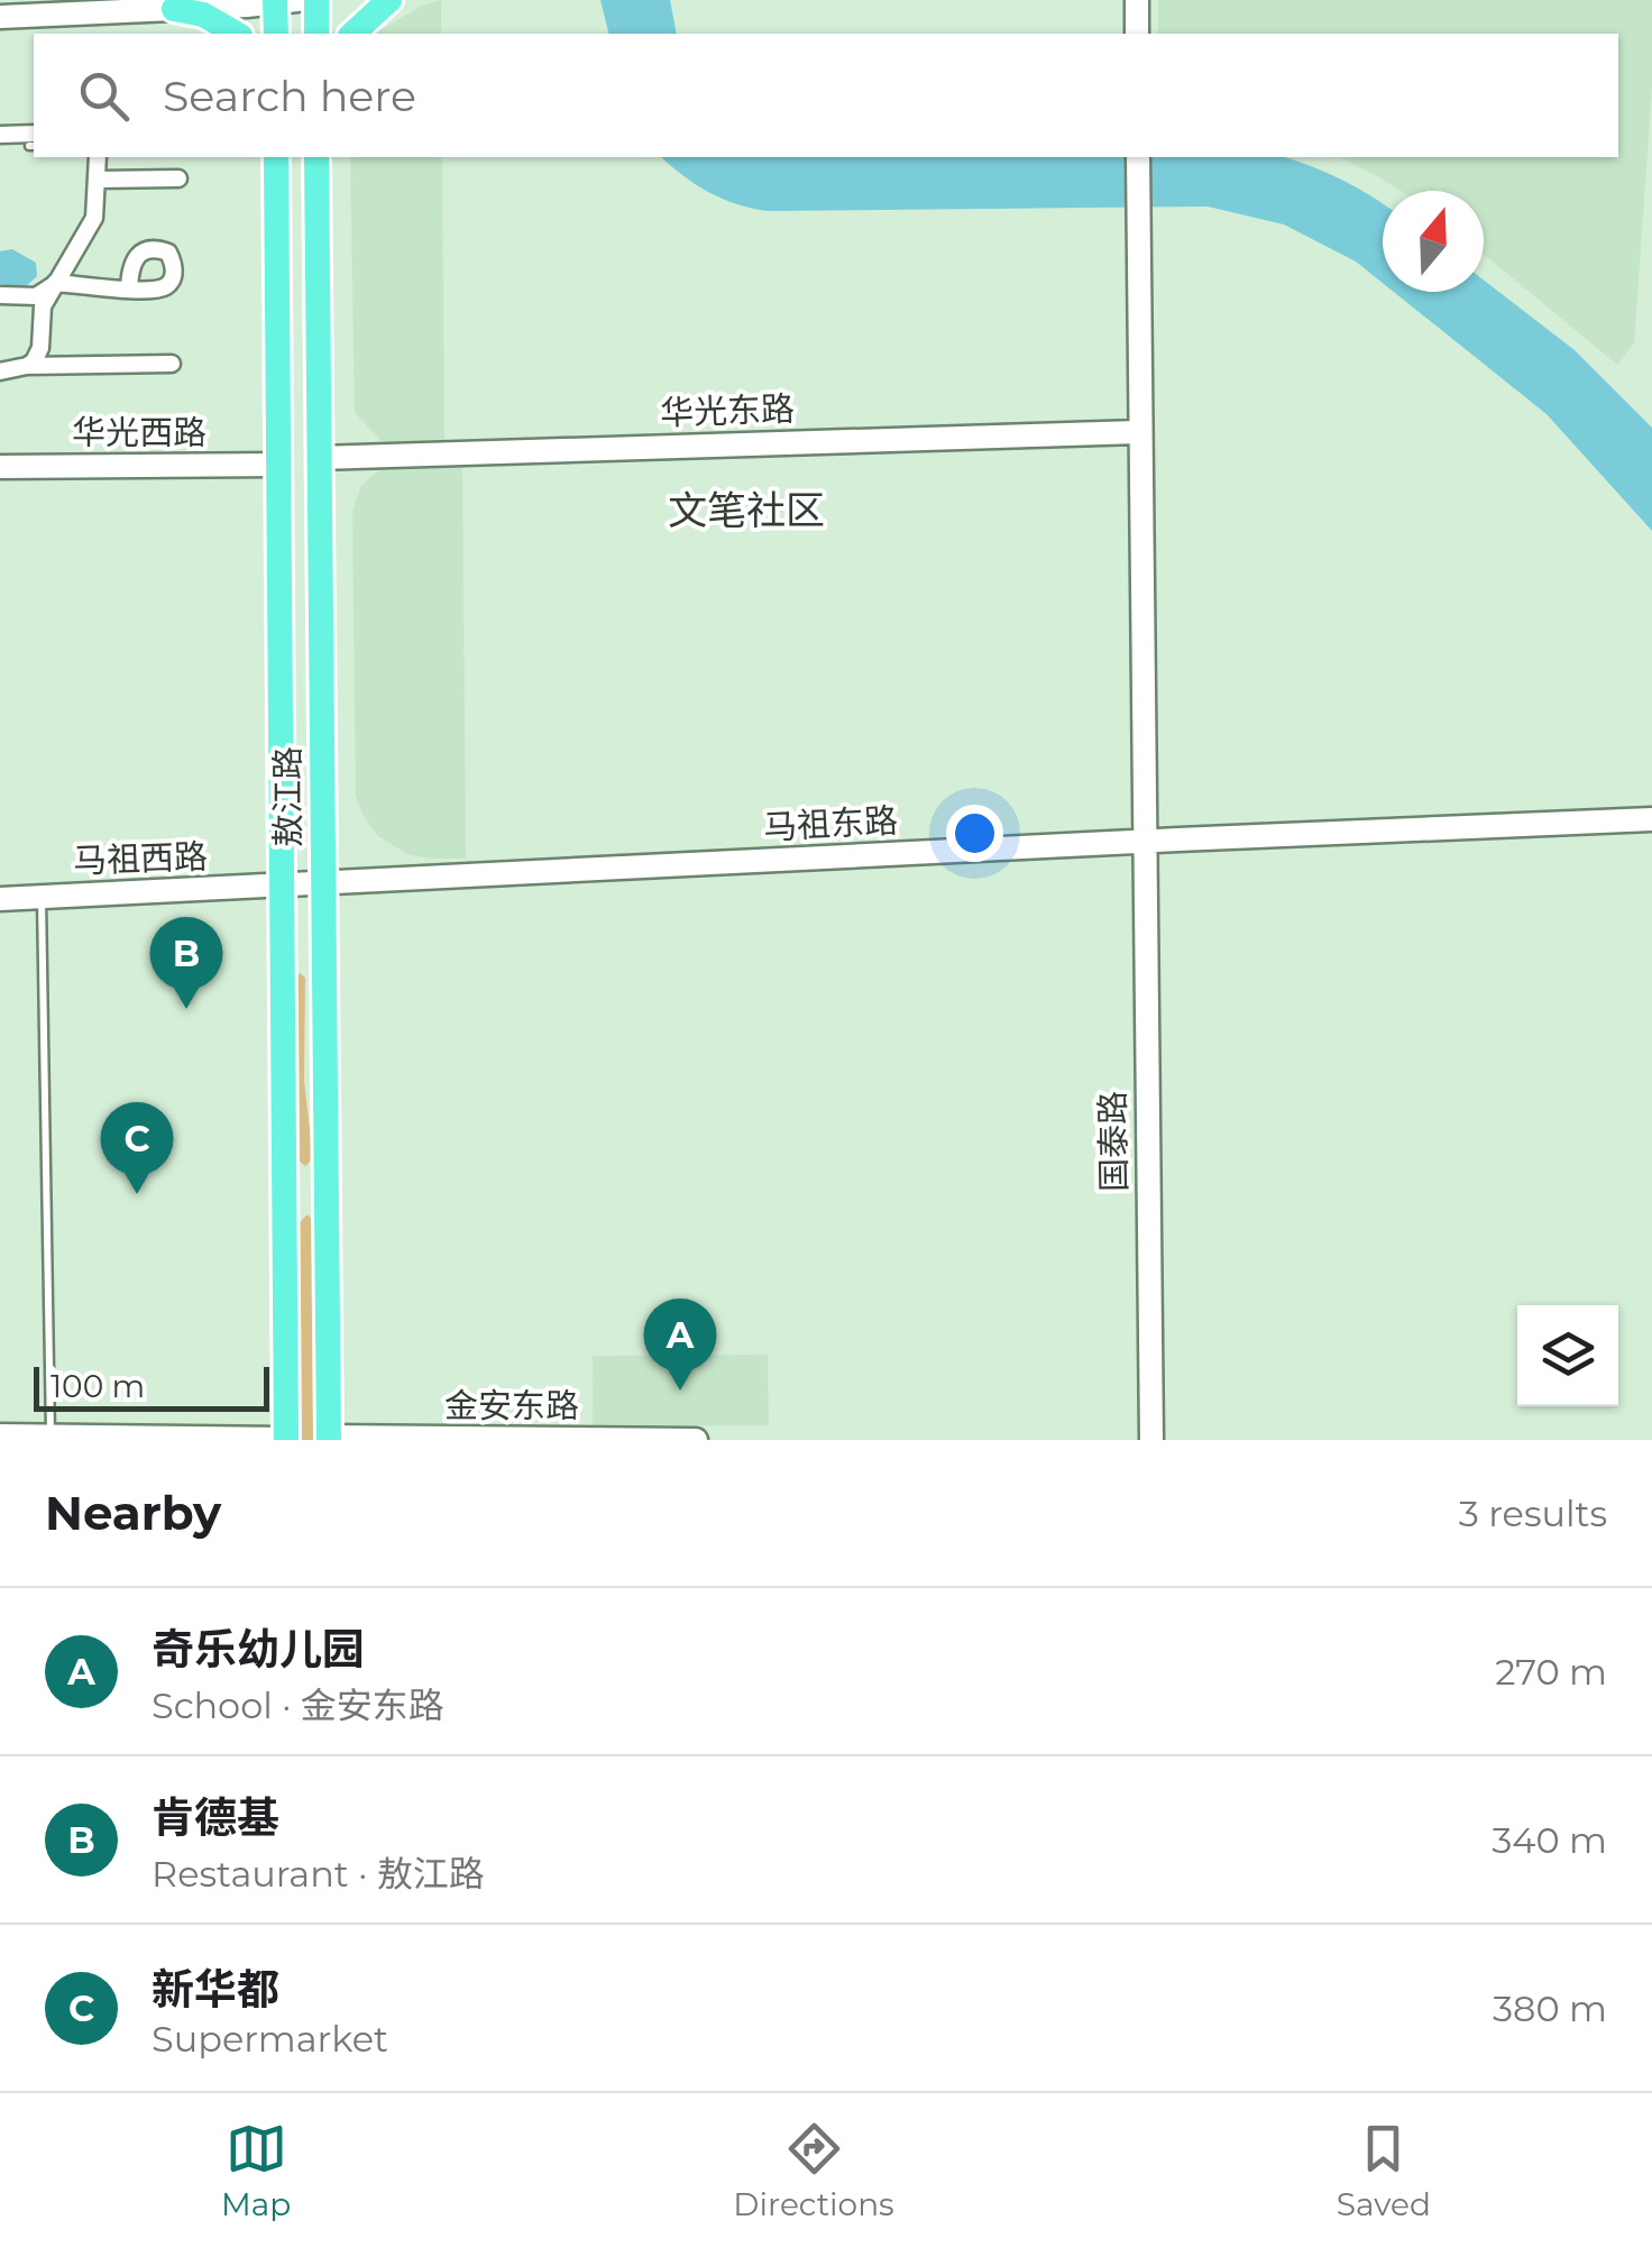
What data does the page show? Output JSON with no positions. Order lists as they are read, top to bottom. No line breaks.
{"streets":{"main road":["敖江路"],"street":["华光东路","华光西路","马祖东路","马祖西路","国泰路","金安东路"]},"crossings":[["华光东路","敖江路"],["华光东路","国泰路"],["华光西路","敖江路"],["敖江路","马祖东路"],["敖江路","马祖西路"],["敖江路","金安东路"],["马祖东路","马祖西路"],["马祖东路","国泰路"]],"districts":["文笔社区"],"scale_bar":"100 m","north":"top","page":{"search":"Search here","pins":["B","C","A"],"scale":"100 m","heading":["Nearby","3 results"],"list":[{"mark":"A","name":"奇乐幼儿园","note":"School · 金安东路","value":"270 m"},{"mark":"B","name":"肯德基","note":"Restaurant · 敖江路","value":"340 m"},{"mark":"C","name":"新华都","note":"Supermarket","value":"380 m"}],"nav":["Map","Directions","Saved"]}}
